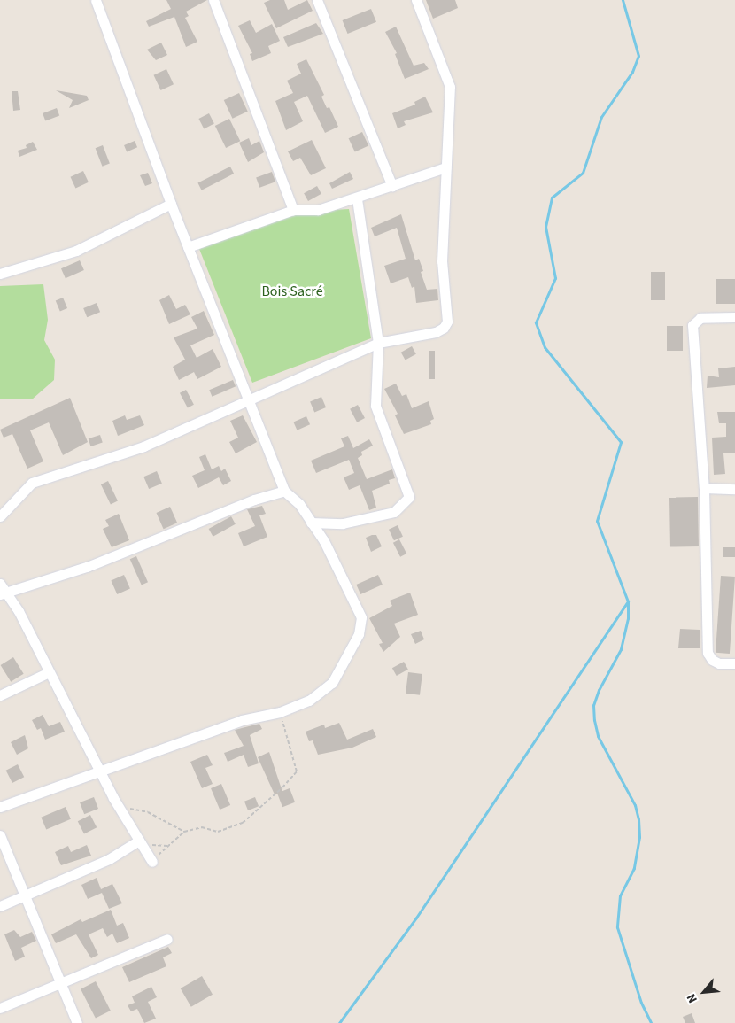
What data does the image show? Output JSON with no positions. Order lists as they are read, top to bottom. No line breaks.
{"parks":["Bois Sacré"],"north":"bottom left"}
